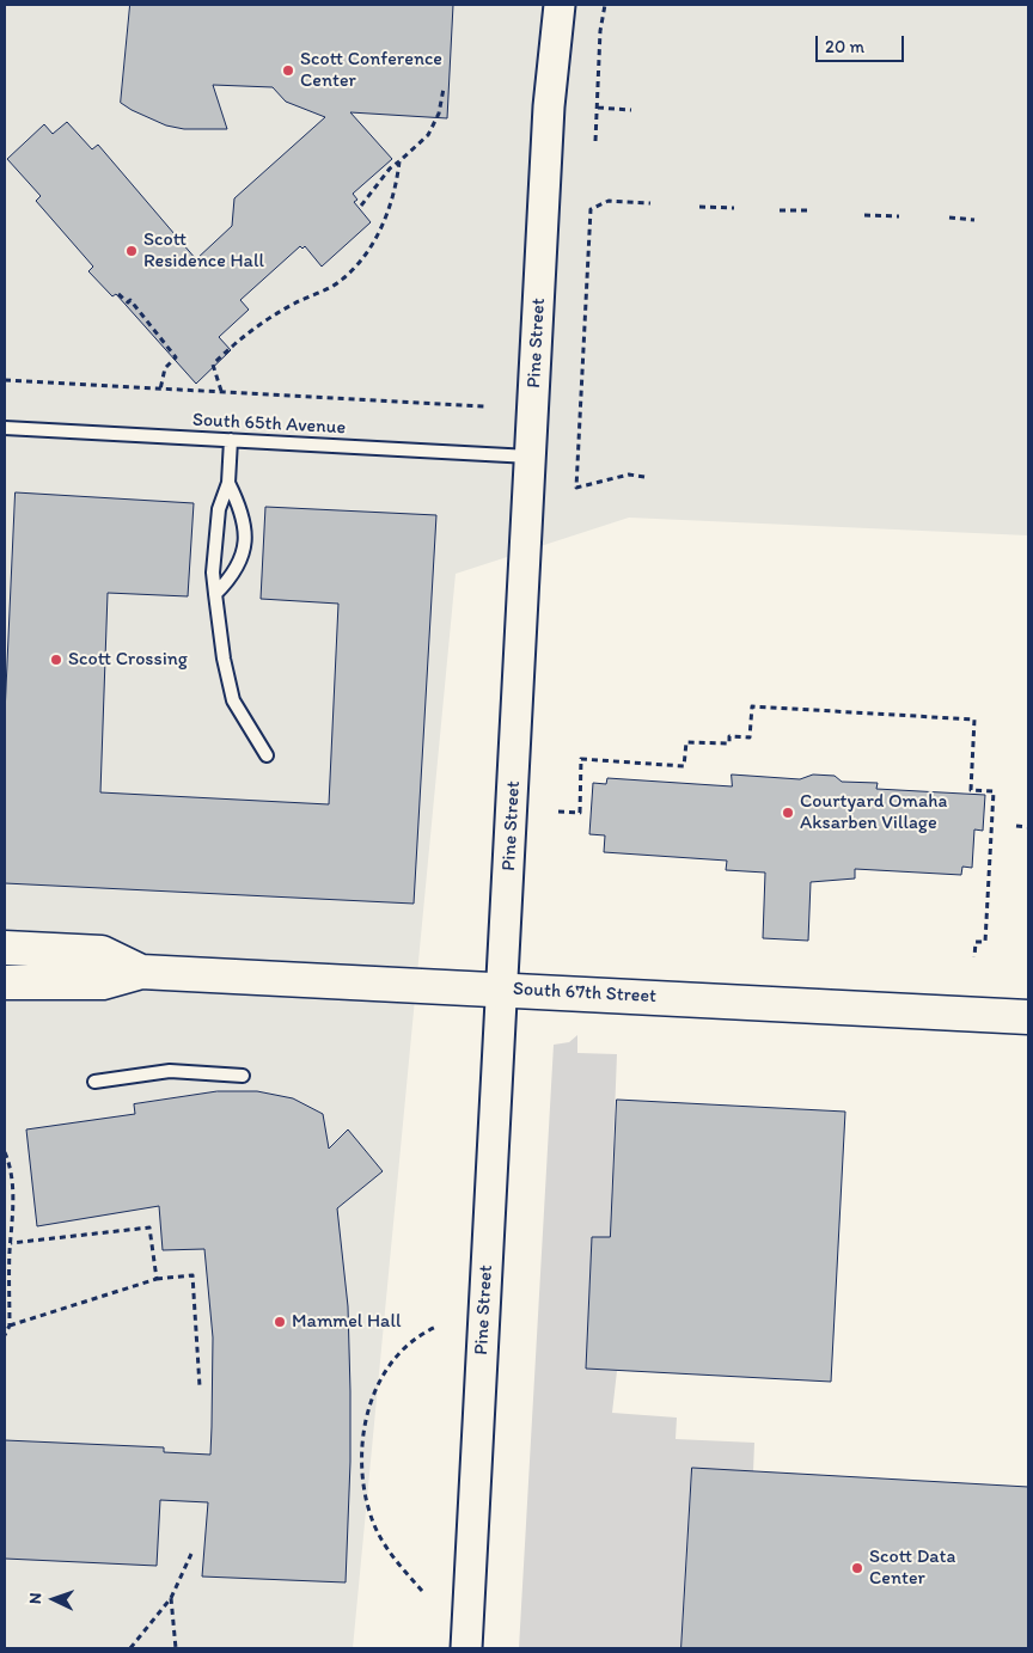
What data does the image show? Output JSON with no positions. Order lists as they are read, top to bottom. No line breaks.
{"streets":{"main road":["South 67th Street"],"street":["Pine Street"],"lane":["South 65th Avenue"]},"crossings":[["Pine Street","South 65th Avenue"],["Pine Street","South 67th Street"]],"places":["Scott Conference Center","Scott Residence Hall","Scott Crossing","Courtyard Omaha Aksarben Village","Mammel Hall","Scott Data Center"],"scale_bar":"20 m","north":"left"}
